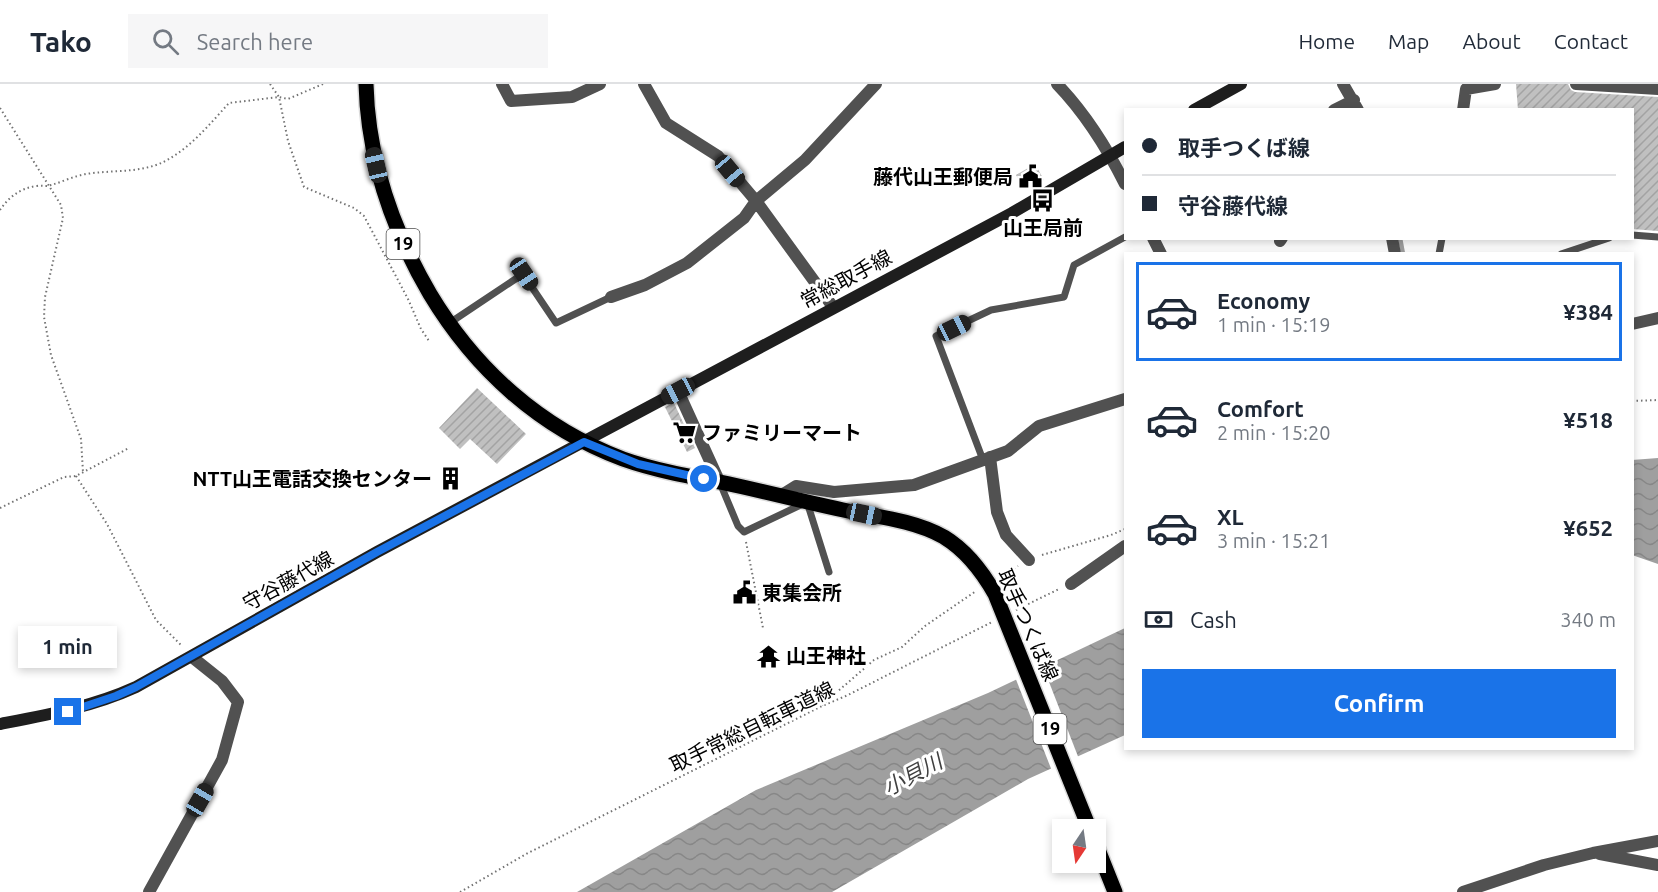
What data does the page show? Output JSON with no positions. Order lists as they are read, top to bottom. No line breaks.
{"streets":{"main road":["19","常総取手線","守谷藤代線","取手つくば線"],"path":["取手常総自転車道線"]},"crossings":[["常総取手線","守谷藤代線"],["常総取手線","取手つくば線"],["守谷藤代線","取手つくば線"],["取手つくば線","取手常総自転車道線"]],"water":["小貝川"],"places":{"public building":["藤代山王郵便局","東集会所"],"bus stop":["山王局前"],"supermarket":["ファミリーマート"],"building":["NTT山王電話交換センター"],"temple":["山王神社"]},"north":"bottom","page":{"header":"Tako","search":"Search here","nav":["Home","Map","About","Contact"],"banner":["取手つくば線","守谷藤代線"],"list":[{"name":"Economy","note":"1 min · 15:19","value":"¥384"},{"name":"Comfort","note":"2 min · 15:20","value":"¥518"},{"name":"XL","note":"3 min · 15:21","value":"¥652"}],"pay":["Cash","340 m"],"bubble":"1 min","buttons":"Confirm"}}
